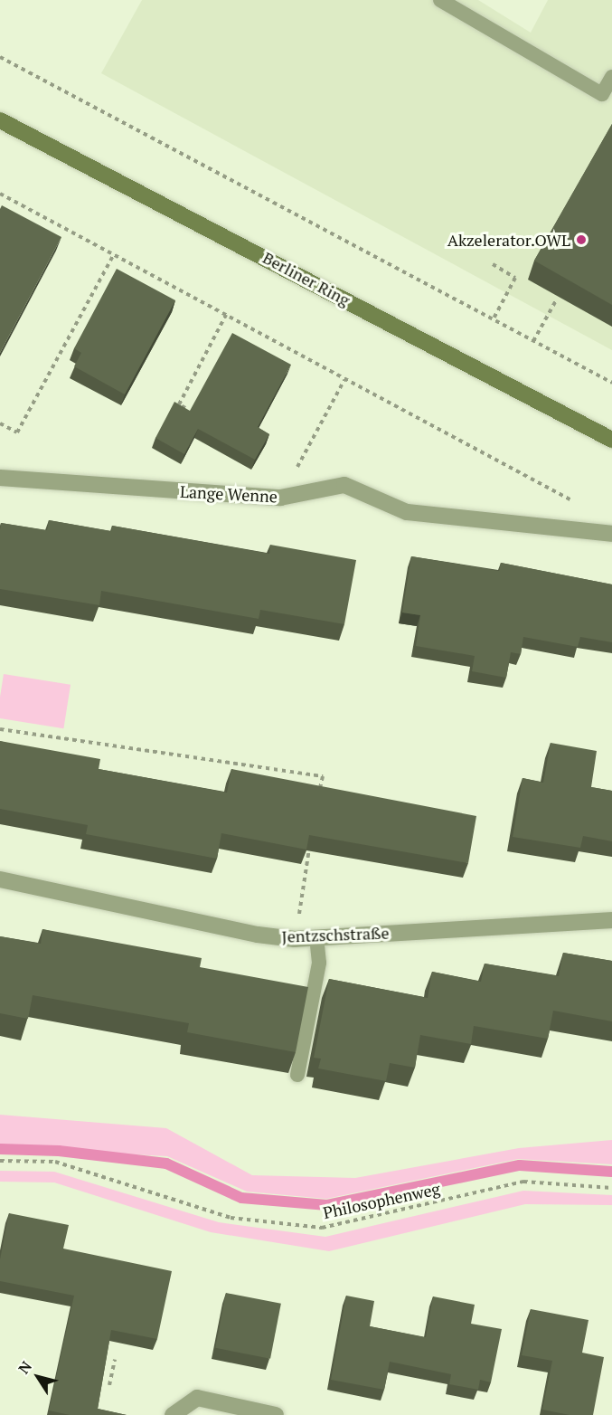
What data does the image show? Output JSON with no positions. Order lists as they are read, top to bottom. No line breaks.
{"streets":{"main road":["Berliner Ring"],"street":["Lange Wenne","Jentzschstraße"],"path":["Philosophenweg"]},"places":["Akzelerator.OWL"],"north":"top left"}
